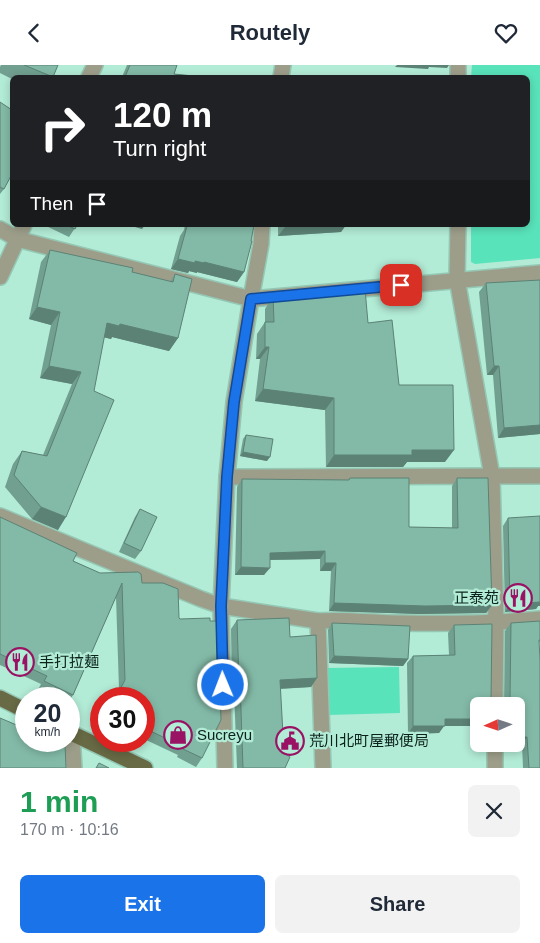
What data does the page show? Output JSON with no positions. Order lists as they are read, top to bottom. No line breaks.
{"places":{"restaurant":["正泰苑","手打拉麺"],"shop":["Sucreyu"],"public building":["荒川北町屋郵便局"]},"north":"left","page":{"header":"Routely","turn":["120 m","Turn right"],"then":"Then","speed":"20 km/h","limit":"30","heading":["1 min","170 m · 10:16"],"buttons":["Exit","Share"]}}
